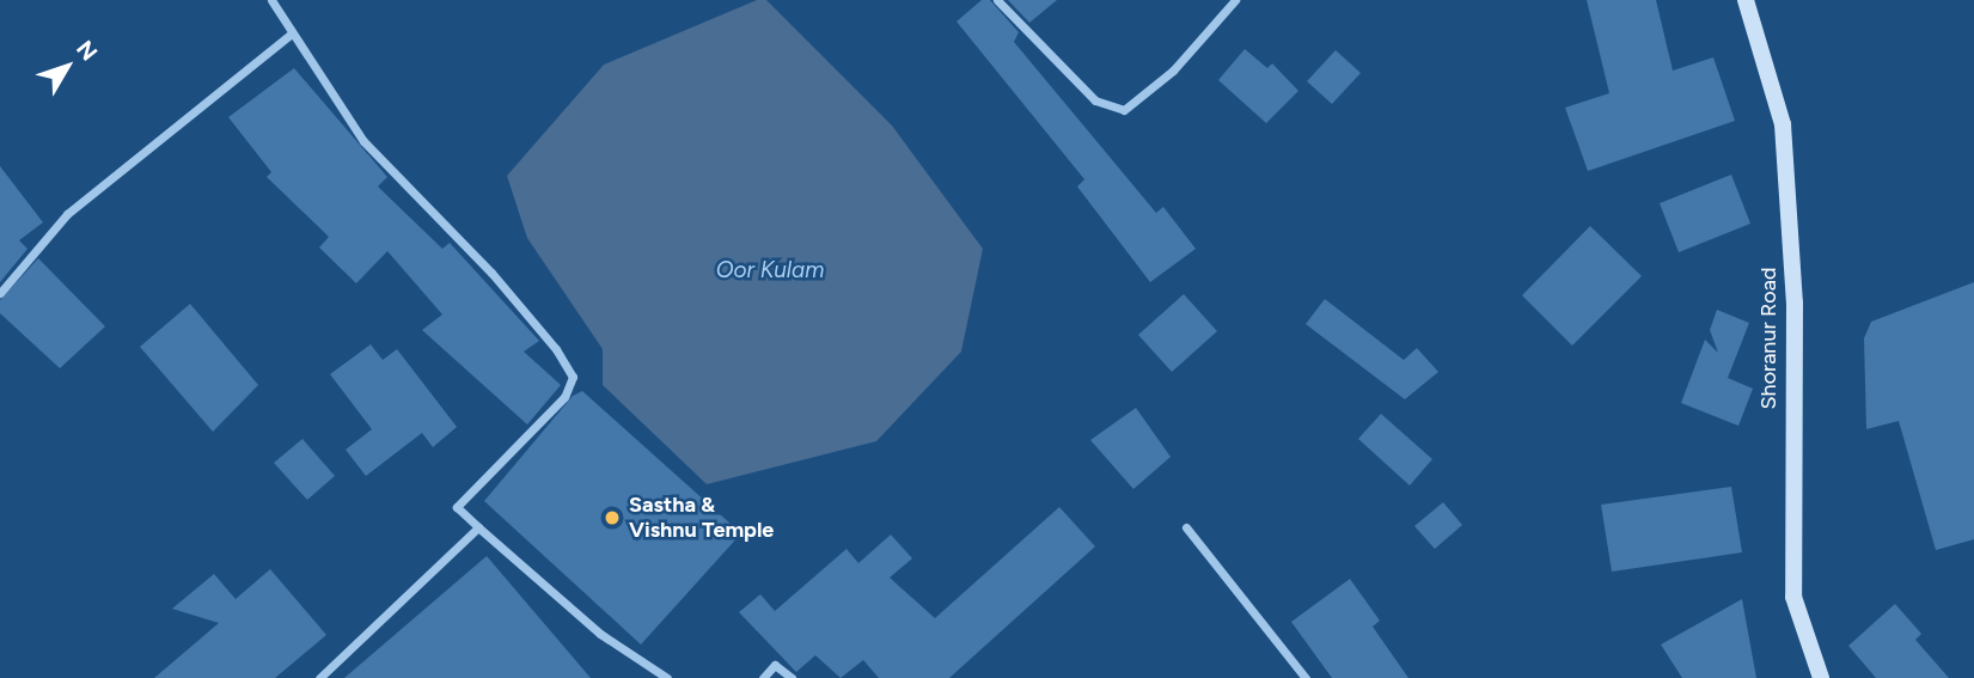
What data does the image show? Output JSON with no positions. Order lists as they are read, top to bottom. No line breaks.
{"streets":{"main road":["Shoranur Road"]},"water":["Oor Kulam"],"places":["Sastha & Vishnu Temple"],"north":"top right"}
